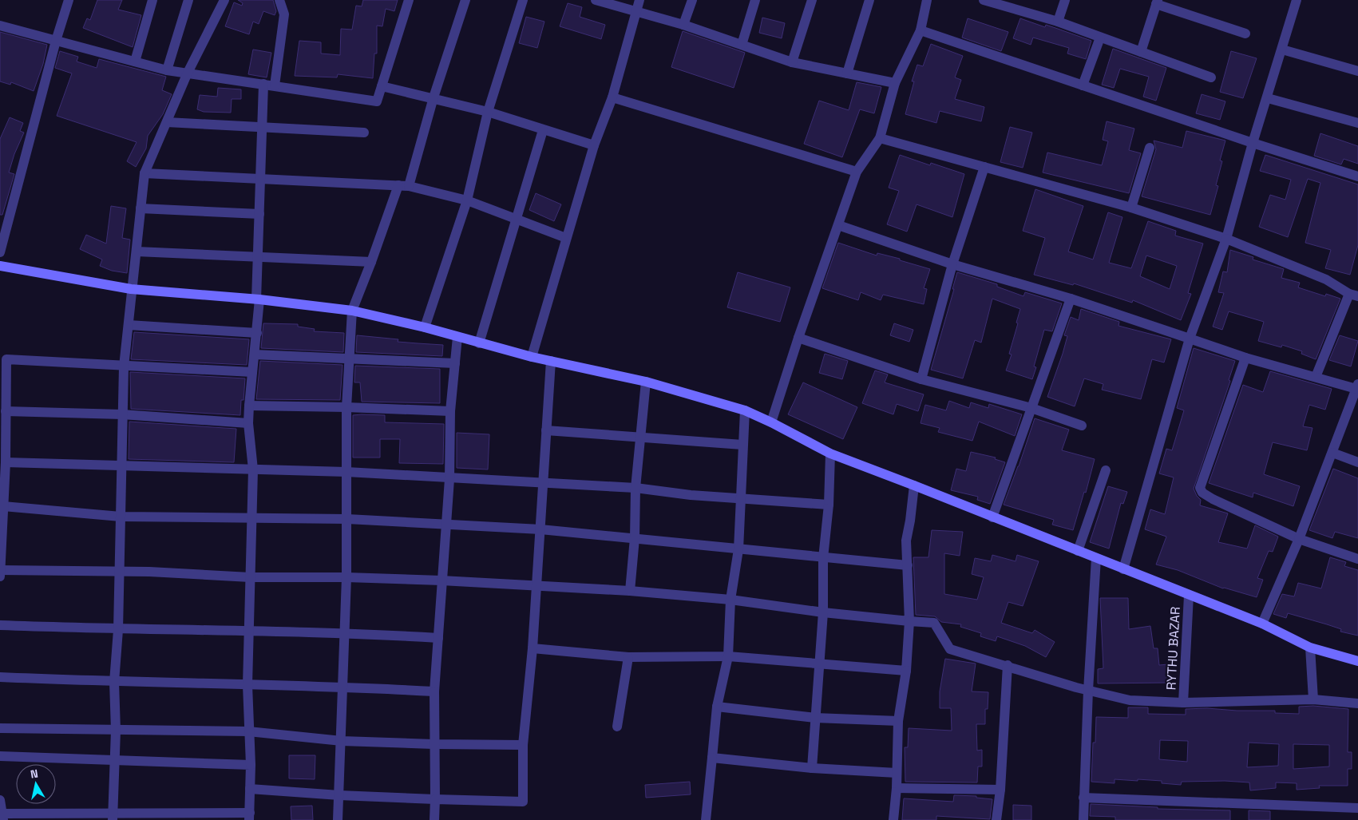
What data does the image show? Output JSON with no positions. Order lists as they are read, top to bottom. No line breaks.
{"streets":{"street":["RYTHU BAZAR"]},"north":"top"}
